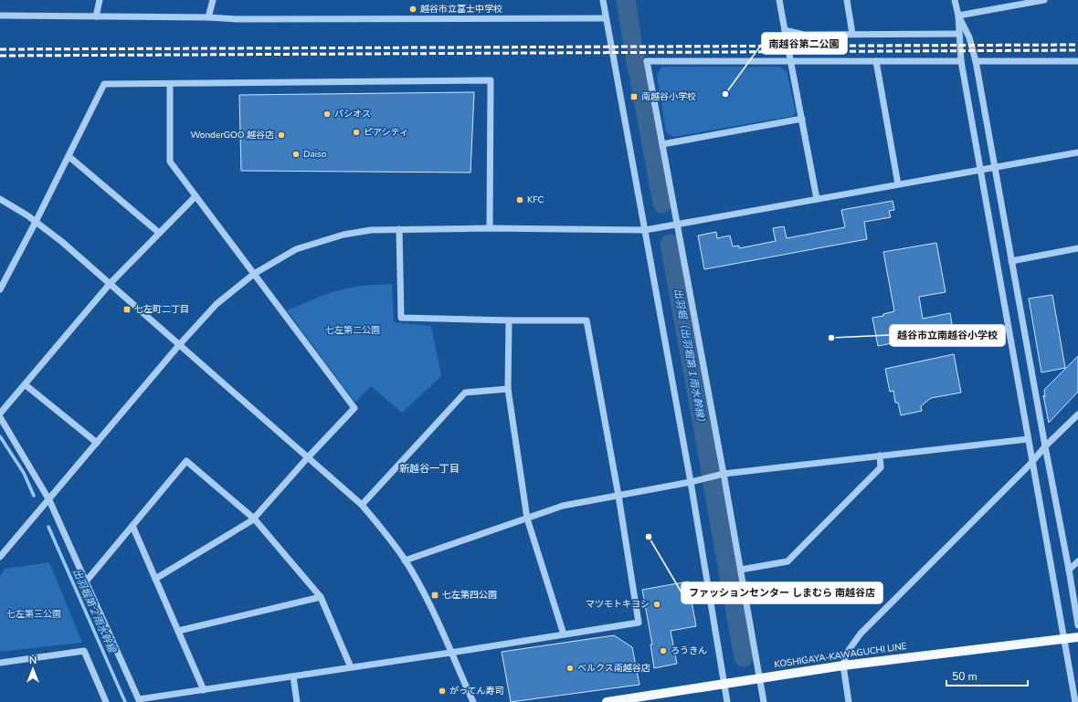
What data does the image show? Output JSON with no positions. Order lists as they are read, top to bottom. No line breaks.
{"streets":{"main road":["KOSHIGAYA-KAWAGUCHI LINE"]},"districts":["新越谷一丁目"],"water":["出羽堀（出羽堀第１雨水幹線）","出羽堀第２雨水幹線"],"parks":["七左第二公園","七左第三公園"],"places":{"other":["越谷市立富士中学校","南越谷第二公園","パシオス","ピアシティ","WonderGOO 越谷店","Daiso","KFC","越谷市立南越谷小学校","ファッションセンター しまむら 南越谷店","マツモトキヨシ","ろうきん","ベルクス南越谷店","がってん寿司"],"transit":["南越谷小学校","七左町二丁目","七左第四公園"]},"scale_bar":"50 m","north":"top"}
